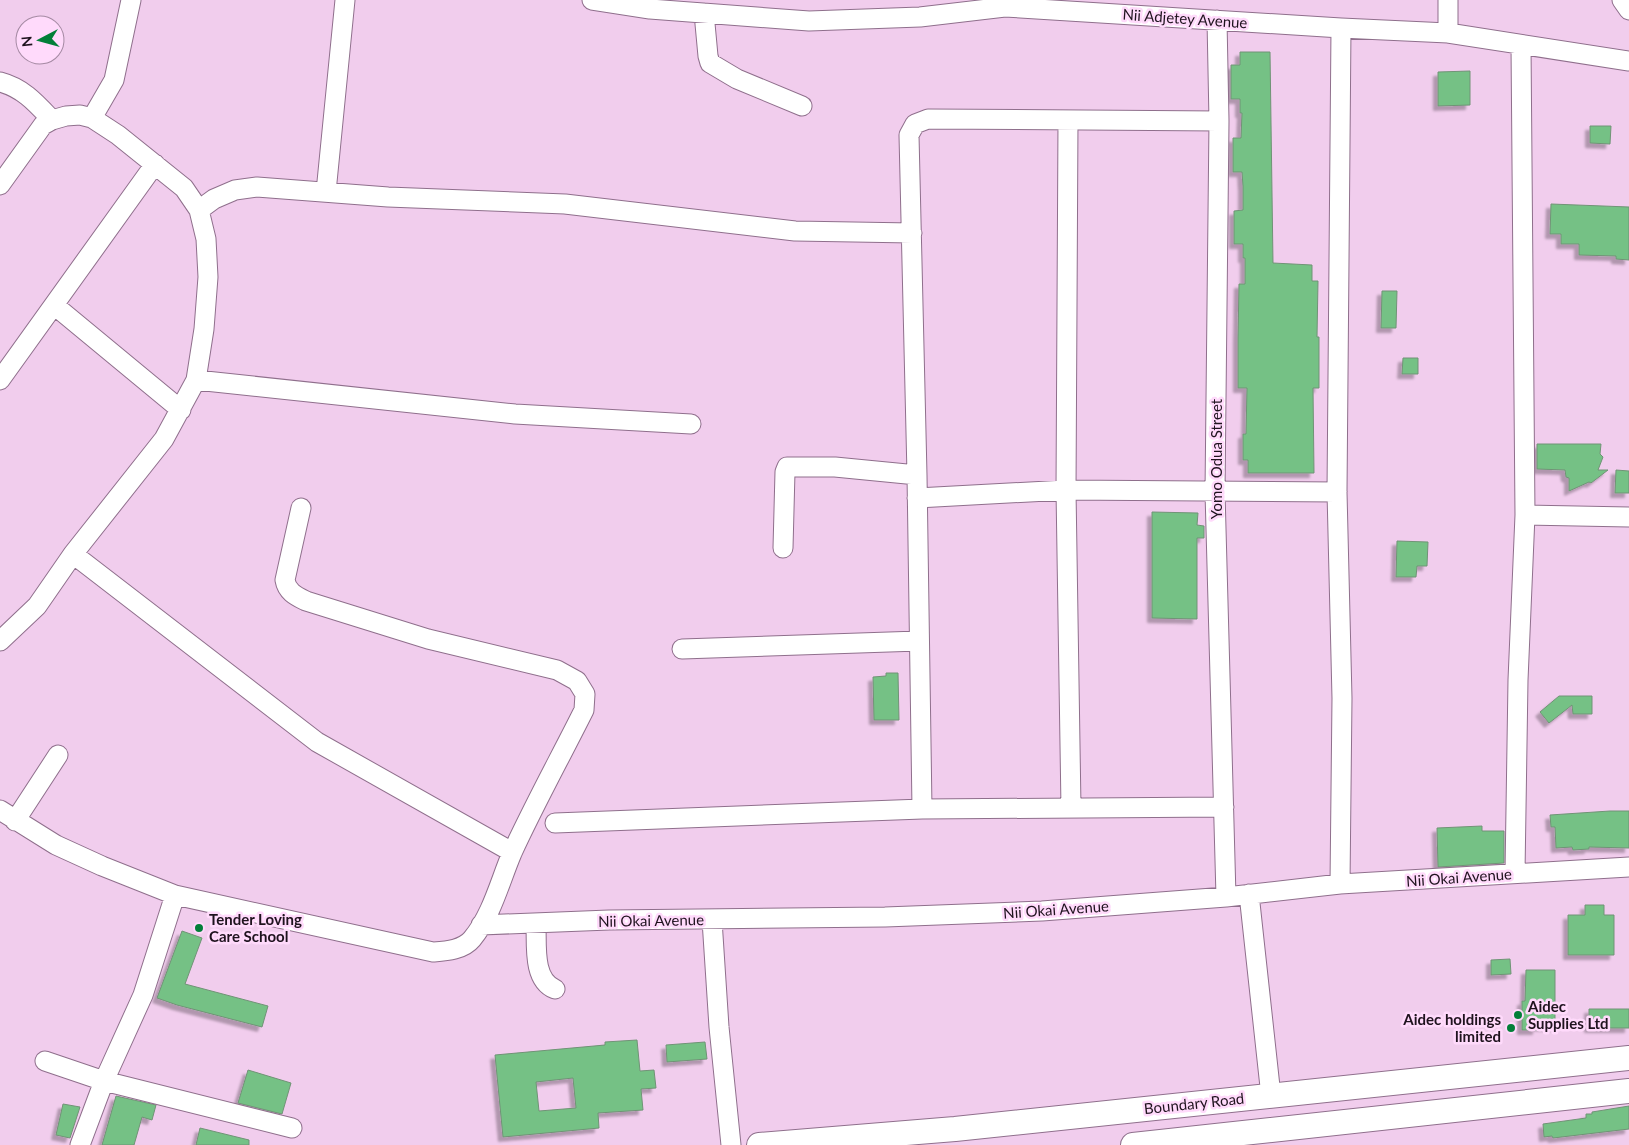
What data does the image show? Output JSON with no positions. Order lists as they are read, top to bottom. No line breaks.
{"streets":{"main road":["Boundary Road"],"street":["Nii Adjetey Avenue","Yomo Odua Street","Nii Okai Avenue"]},"crossings":[["Nii Adjetey Avenue","Yomo Odua Street"],["Yomo Odua Street","Nii Okai Avenue"]],"places":["Tender Loving Care School","Aidec Supplies Ltd","Aidec holdings limited"],"north":"left"}
